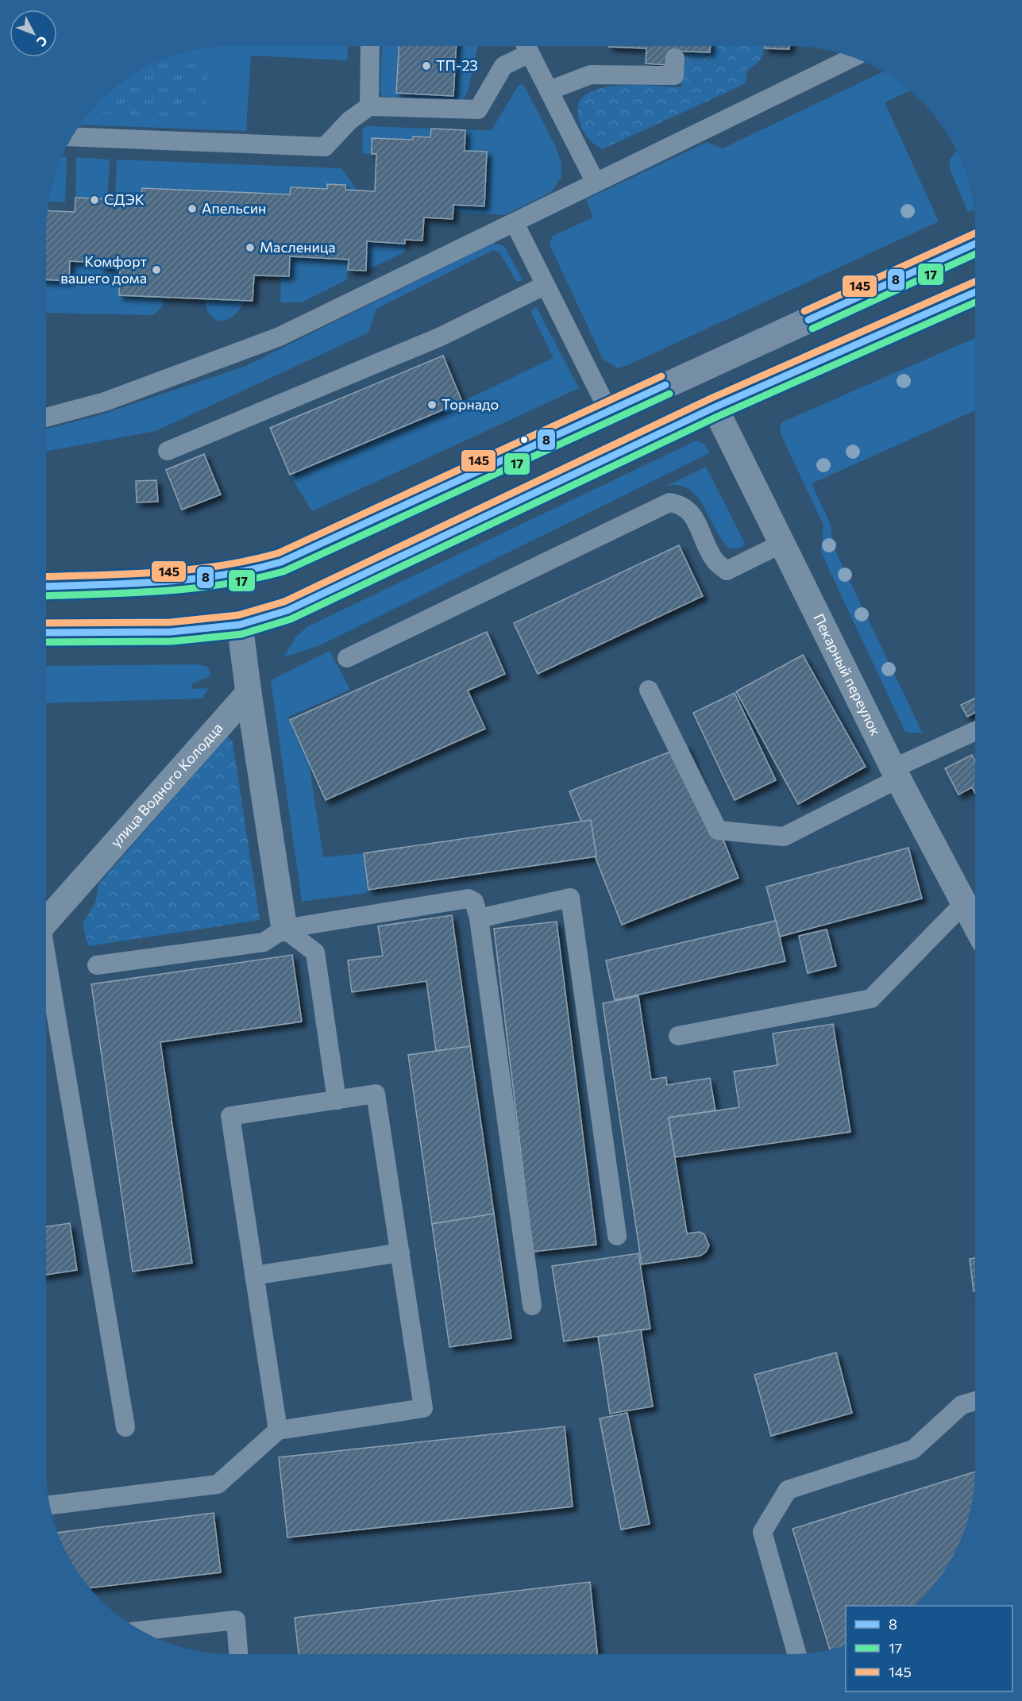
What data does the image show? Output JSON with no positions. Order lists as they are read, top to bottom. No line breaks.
{"streets":{"street":["Пекарный переулок","улица Водного Колодца"]},"places":["ТП-23","СДЭК","Апельсин","Масленица","Комфорт вашего дома","Торнадо"],"lines":["transit line 145","transit line 8","transit line 17"],"legend":["8","17","145"],"north":"bottom right"}
